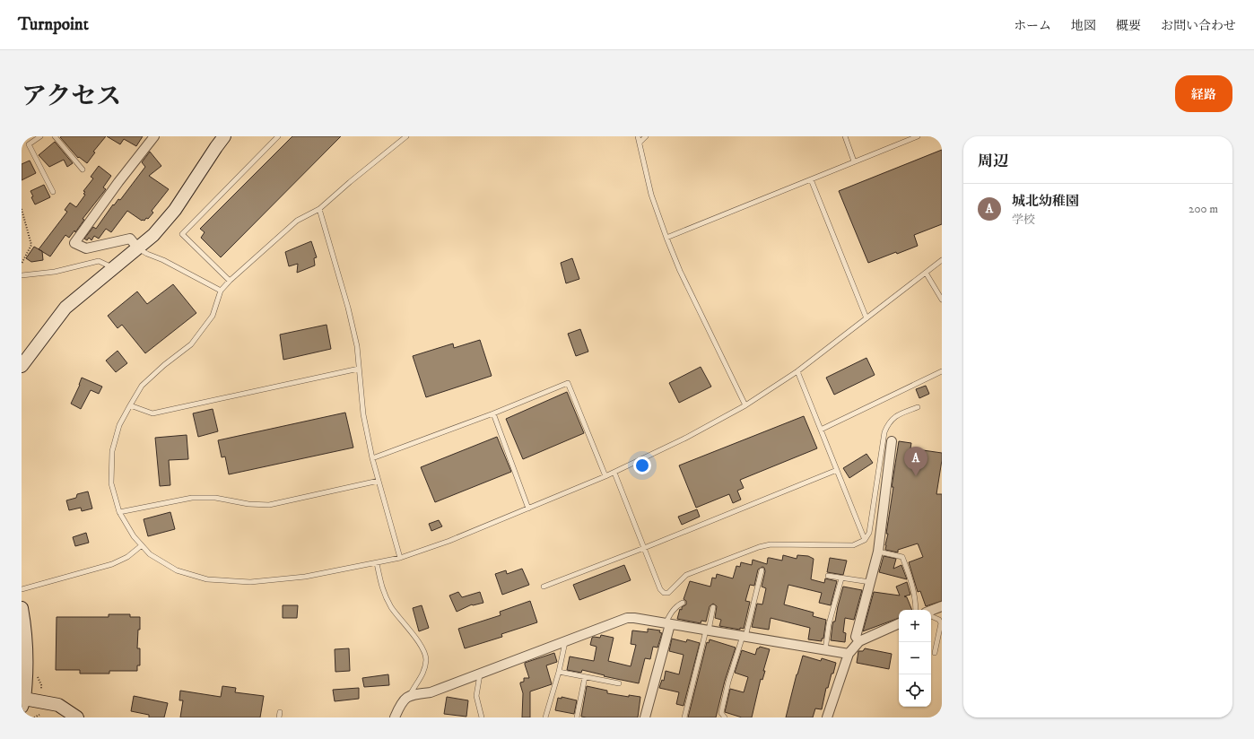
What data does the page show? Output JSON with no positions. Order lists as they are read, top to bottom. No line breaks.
{"page":{"header":"Turnpoint","nav":["ホーム","地図","概要","お問い合わせ"],"title":"アクセス","buttons":"経路","heading":"周辺","list":[{"mark":"A","name":"城北幼稚園","note":"学校","value":"200 m"}],"pins":"A","map_buttons":["+","−"]}}
